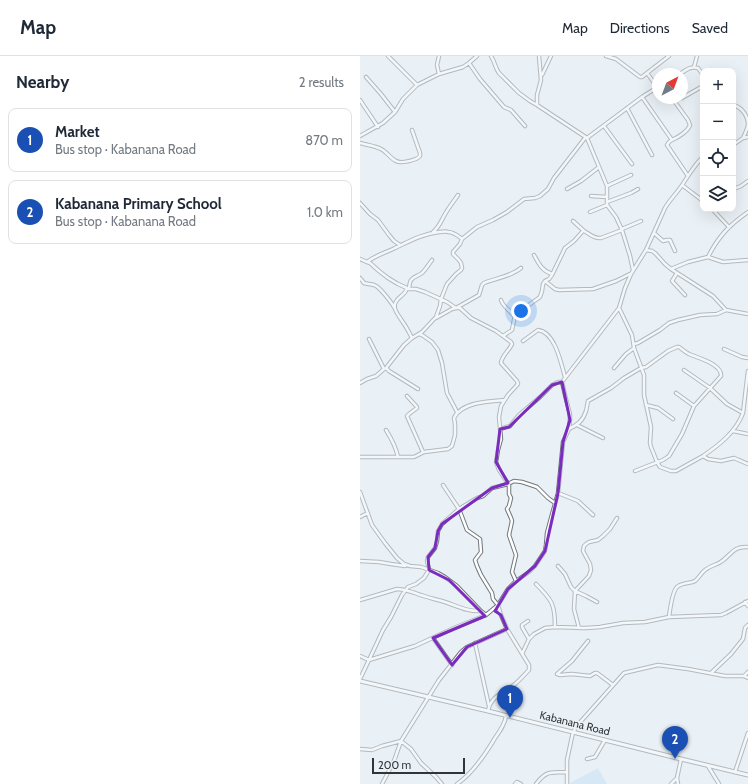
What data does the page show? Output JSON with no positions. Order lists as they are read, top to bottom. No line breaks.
{"streets":{"street":["Kabanana Road"]},"scale_bar":"200 m","north":"top right","page":{"header":"Map","nav":["Map","Directions","Saved"],"heading":["Nearby","2 results"],"map_buttons":["+","−"],"list":[{"mark":"1","name":"Market","note":"Bus stop · Kabanana Road","value":"870 m"},{"mark":"2","name":"Kabanana Primary School","note":"Bus stop · Kabanana Road","value":"1.0 km"}],"pins":["1","2"],"scale":"200 m"}}
